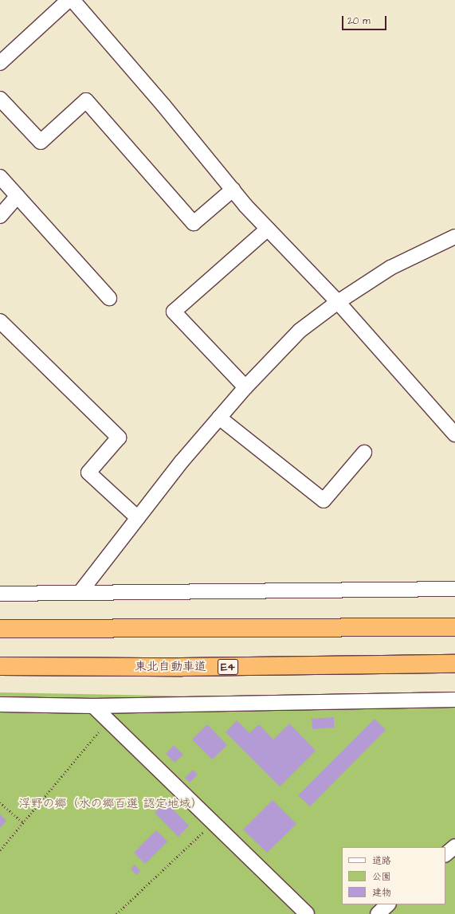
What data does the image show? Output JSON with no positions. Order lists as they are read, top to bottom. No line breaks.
{"streets":{"highway":["東北自動車道","E4"]},"parks":["浮野の郷（水の郷百選 認定地域）"],"legend":["道路","公園","建物"],"scale_bar":"20 m"}
